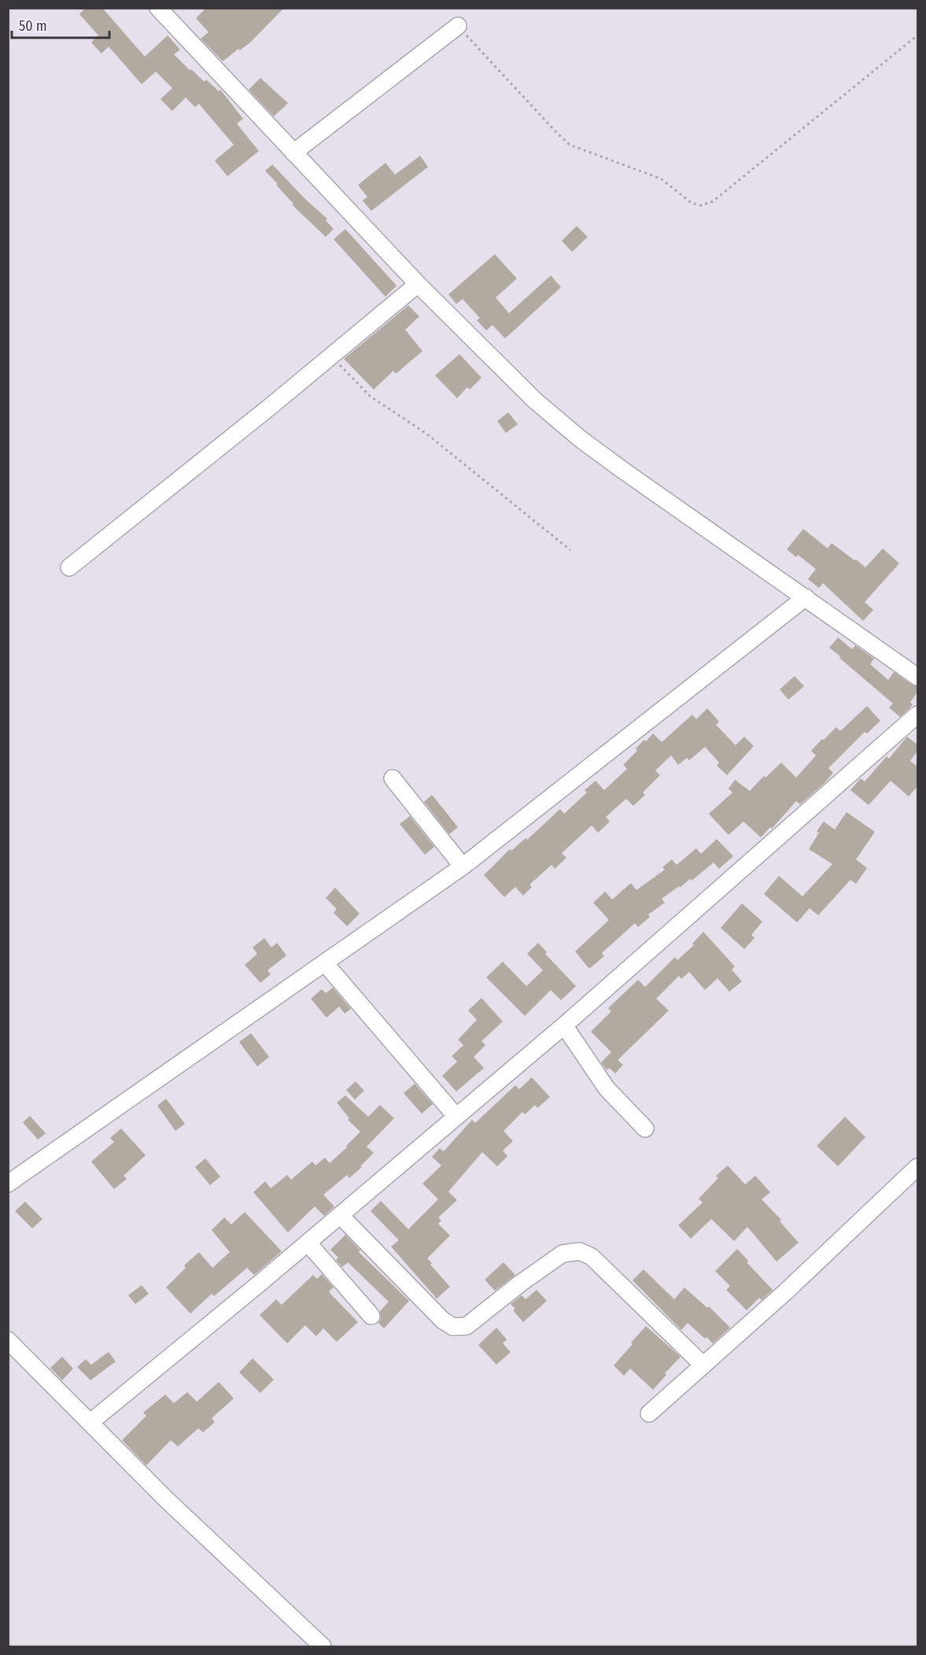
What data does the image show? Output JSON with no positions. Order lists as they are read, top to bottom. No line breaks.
{"scale_bar":"50 m"}
